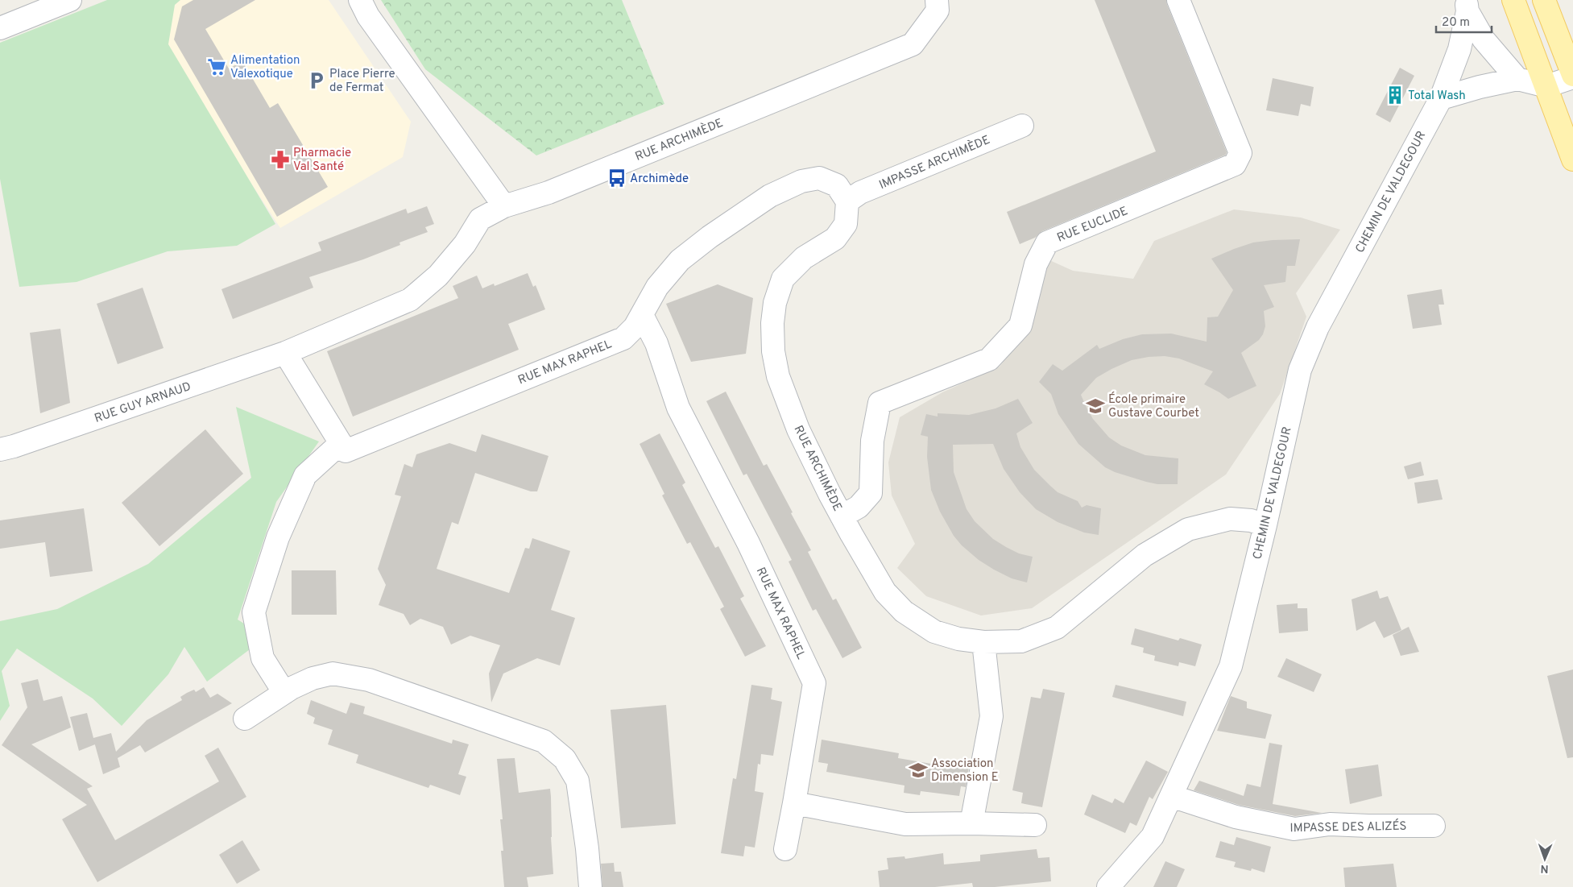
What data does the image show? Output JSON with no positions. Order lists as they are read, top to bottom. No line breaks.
{"streets":{"street":["RUE ARCHIMÈDE","IMPASSE ARCHIMÈDE","CHEMIN DE VALDEGOUR","RUE EUCLIDE","RUE MAX RAPHEL","RUE GUY ARNAUD","IMPASSE DES ALIZÉS"]},"crossings":[["RUE ARCHIMÈDE","IMPASSE ARCHIMÈDE"],["RUE ARCHIMÈDE","CHEMIN DE VALDEGOUR"],["RUE ARCHIMÈDE","RUE EUCLIDE"],["CHEMIN DE VALDEGOUR","IMPASSE DES ALIZÉS"]],"places":{"supermarket":["Alimentation Valexotique"],"parking":["Place Pierre de Fermat"],"building":["Total Wash"],"pharmacy":["Pharmacie Val Santé"],"bus stop":["Archimède"],"school or university":["École primaire Gustave Courbet","Association Dimension E"]},"scale_bar":"20 m","north":"bottom"}
